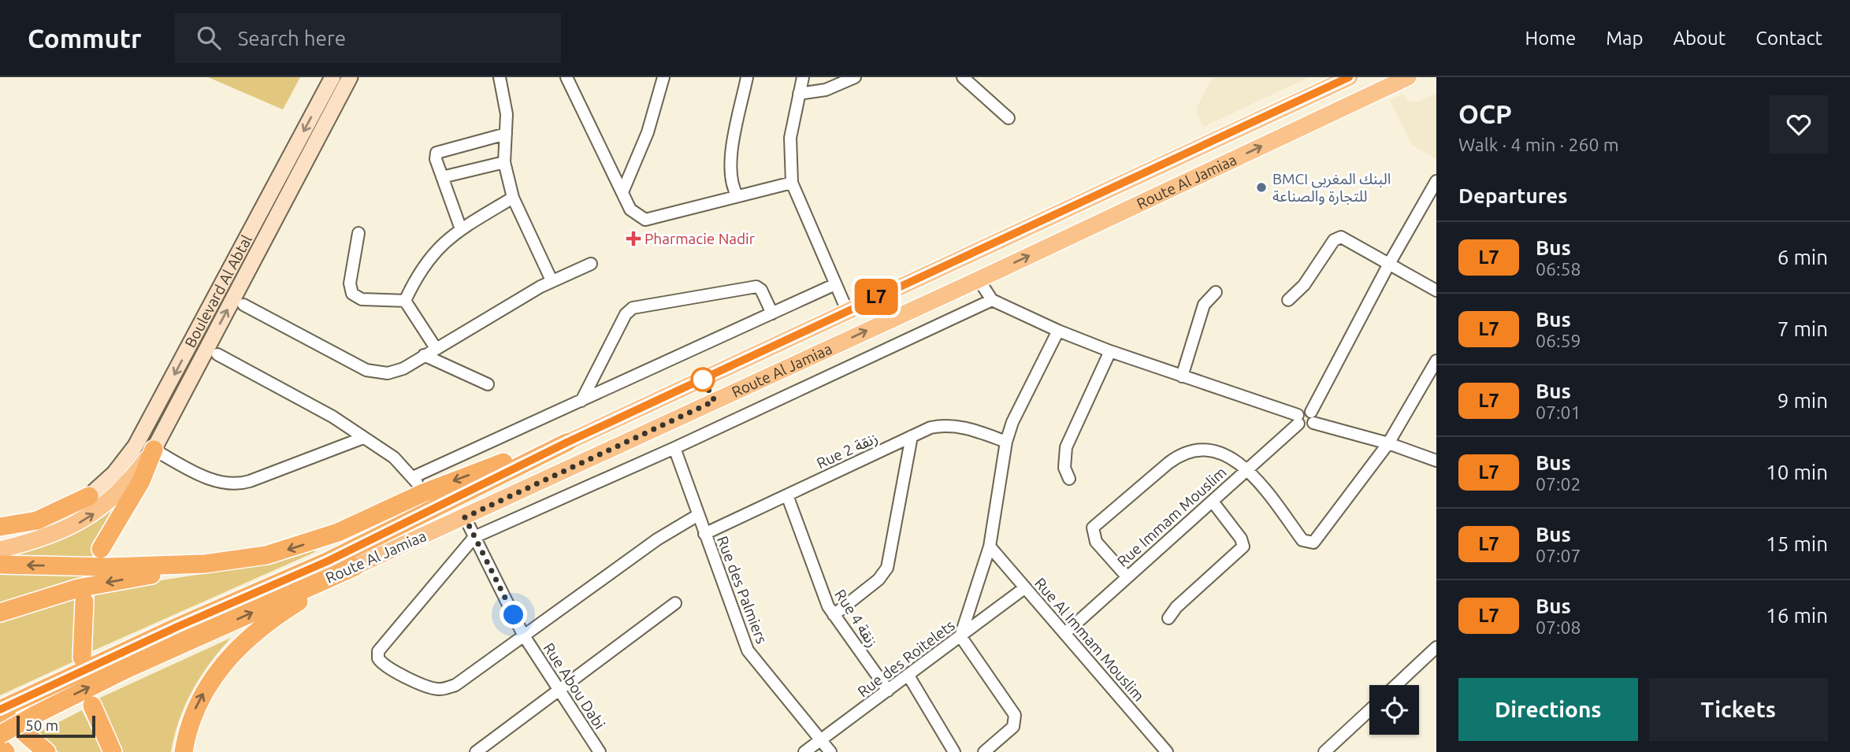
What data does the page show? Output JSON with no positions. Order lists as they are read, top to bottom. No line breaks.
{"streets":{"highway":["Route Al Jamiaa"],"main road":["Boulevard Al Abtal"],"street":["Rue 2 زنقة","Rue Immam Mouslim","Rue des Palmiers","Rue 4 زنقة","Rue Al Immam Mouslim","Rue des Roitelets","Rue Abou Dabi"]},"crossings":[["Route Al Jamiaa","Rue Abou Dabi"],["Rue 2 زنقة","Rue des Palmiers"],["Rue 2 زنقة","Rue 4 زنقة"],["Rue Immam Mouslim","Rue Al Immam Mouslim"],["Rue des Palmiers","Rue des Roitelets"],["Rue 4 زنقة","Rue des Roitelets"],["Rue Al Immam Mouslim","Rue des Roitelets"]],"places":{"other":["BMCI البنك المغربي للتجارة والصناعة"],"health":["Pharmacie Nadir"]},"lines":["bus line L7"],"scale_bar":"50 m","page":{"header":"Commutr","search":"Search here","nav":["Home","Map","About","Contact"],"on_map":"L7","heading":[["OCP","Walk · 4 min · 260 m"],"Departures"],"list":[{"mark":"L7","name":"Bus","note":"06:58","value":"6 min"},{"mark":"L7","name":"Bus","note":"06:59","value":"7 min"},{"mark":"L7","name":"Bus","note":"07:01","value":"9 min"},{"mark":"L7","name":"Bus","note":"07:02","value":"10 min"},{"mark":"L7","name":"Bus","note":"07:07","value":"15 min"},{"mark":"L7","name":"Bus","note":"07:08","value":"16 min"}],"buttons":["Directions","Tickets"],"scale":"50 m"}}
